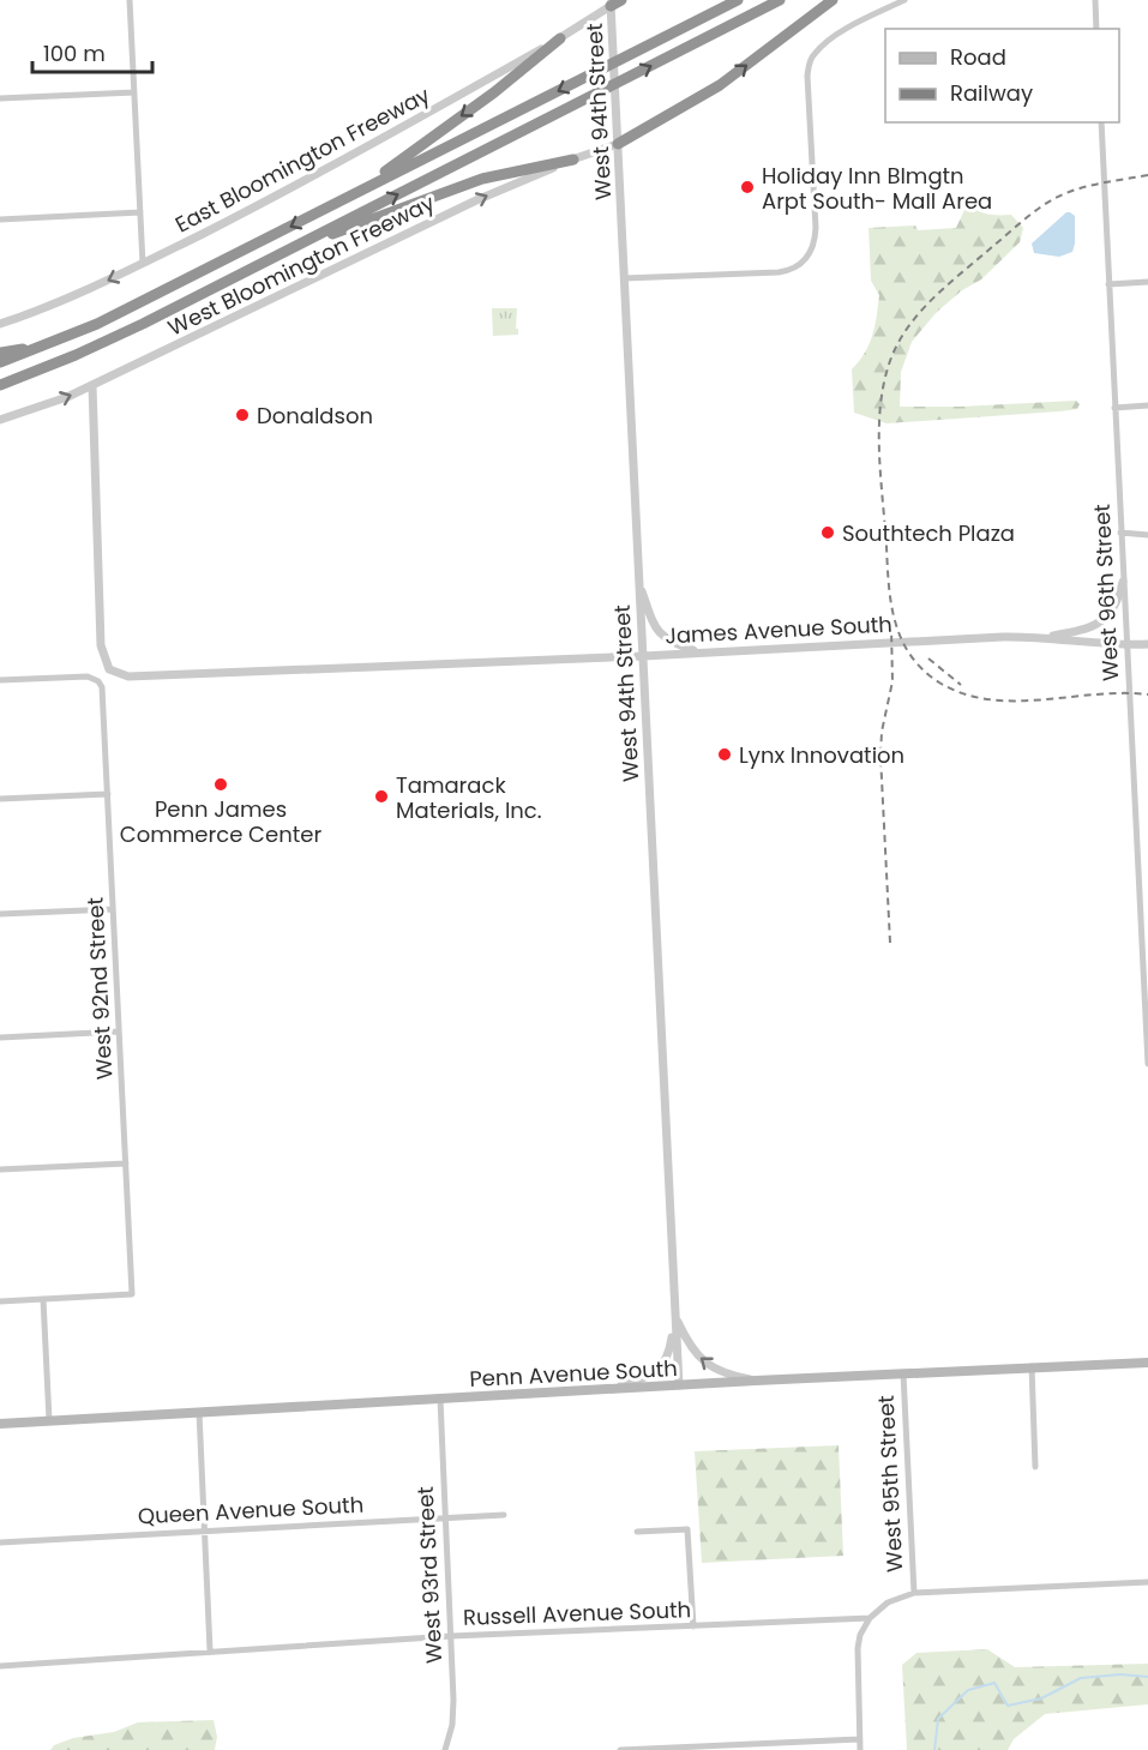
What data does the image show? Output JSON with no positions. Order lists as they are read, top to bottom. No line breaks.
{"streets":{"main road":["Penn Avenue South"],"street":["West 94th Street","East Bloomington Freeway","West Bloomington Freeway","West 96th Street","James Avenue South","West 92nd Street","West 95th Street","Queen Avenue South","West 93rd Street","Russell Avenue South"]},"crossings":[["West 94th Street","East Bloomington Freeway"],["West 94th Street","West Bloomington Freeway"],["West 94th Street","James Avenue South"],["West 94th Street","Penn Avenue South"],["West Bloomington Freeway","James Avenue South"],["West 96th Street","James Avenue South"],["Penn Avenue South","West 95th Street"],["Penn Avenue South","West 93rd Street"],["Queen Avenue South","West 93rd Street"],["West 93rd Street","Russell Avenue South"]],"one_way":["West Bloomington Freeway"],"places":["Holiday Inn Blmgtn Arpt South- Mall Area","Donaldson","Southtech Plaza","Lynx Innovation","Penn James Commerce Center","Tamarack Materials, Inc."],"legend":["Road","Railway"],"scale_bar":"100 m"}
